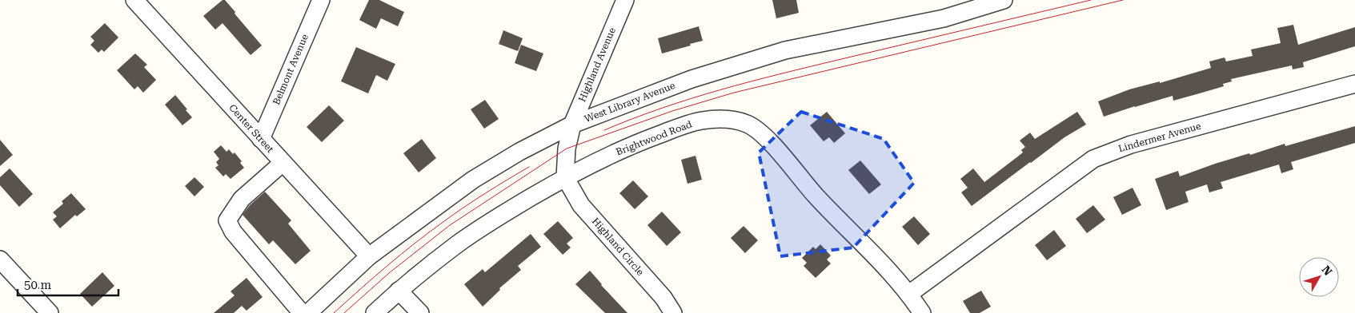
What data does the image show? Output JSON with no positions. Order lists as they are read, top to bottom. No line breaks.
{"streets":{"street":["Highland Avenue","Belmont Avenue","West Library Avenue","Center Street","Lindermer Avenue","Brightwood Road","Highland Circle"]},"crossings":[["Highland Avenue","West Library Avenue"],["Highland Avenue","Brightwood Road"],["Highland Avenue","Highland Circle"],["Belmont Avenue","Center Street"],["West Library Avenue","Center Street"],["Lindermer Avenue","Brightwood Road"],["Brightwood Road","Highland Circle"]],"scale_bar":"50 m","north":"top right"}
